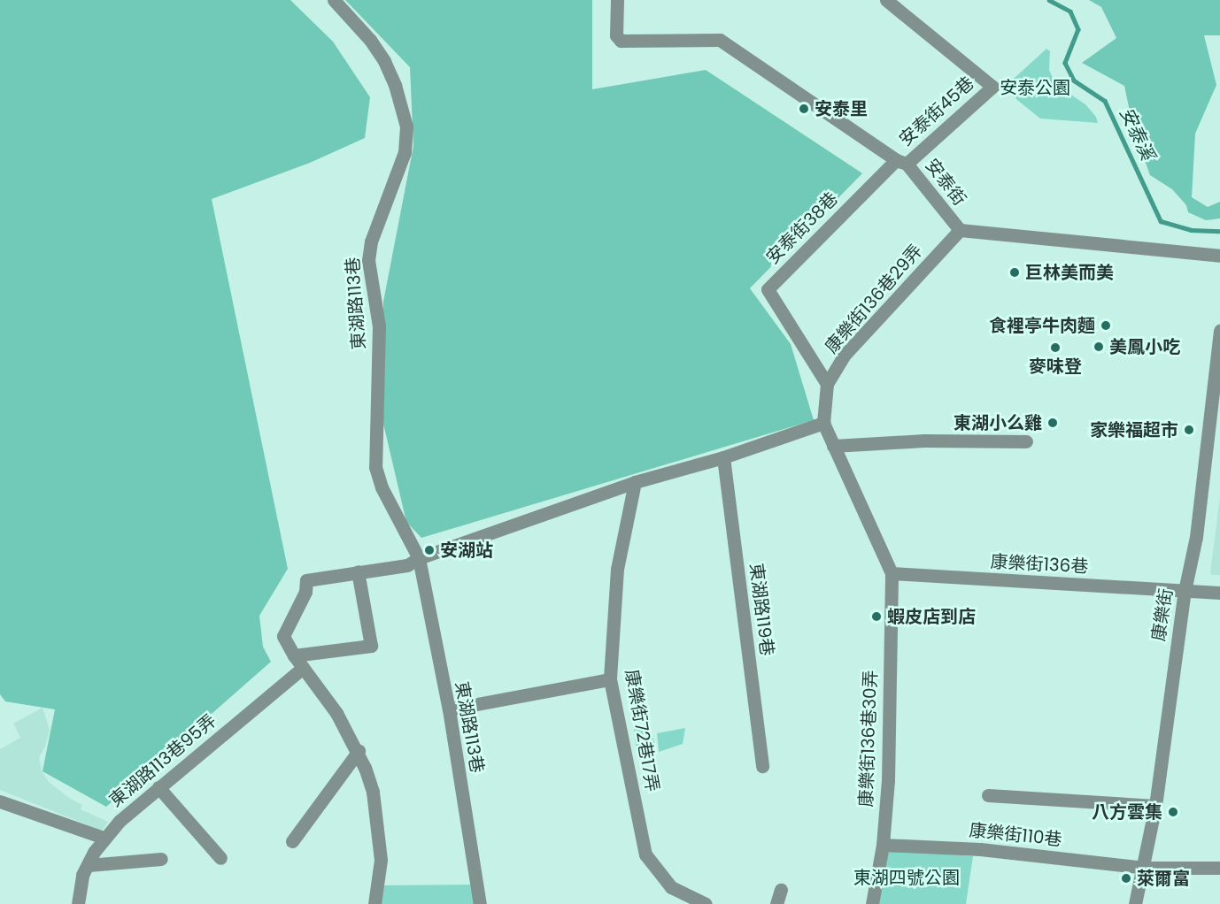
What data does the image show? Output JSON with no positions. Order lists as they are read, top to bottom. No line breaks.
{"streets":{"street":["安泰街45巷","安泰街","安泰街38巷","康樂街136巷29弄","東湖路113巷","康樂街136巷","東湖路119巷","康樂街","康樂街72巷17弄","康樂街136巷30弄","東湖路113巷95弄","康樂街110巷"]},"crossings":[["安泰街45巷","安泰街"],["安泰街45巷","安泰街38巷"],["安泰街","安泰街38巷"],["安泰街","康樂街136巷29弄"],["安泰街38巷","康樂街136巷29弄"],["康樂街136巷29弄","康樂街136巷"],["康樂街136巷29弄","康樂街136巷30弄"],["康樂街136巷","康樂街"],["康樂街136巷","康樂街136巷30弄"],["康樂街","康樂街110巷"],["康樂街136巷30弄","康樂街110巷"]],"water":["安泰溪"],"parks":["安泰公園","東湖四號公園"],"places":["安泰里","巨林美而美","食裡亭牛肉麵","美鳳小吃","麥味登","東湖小么雞","家樂福超市","安湖站","蝦皮店到店","八方雲集","萊爾富"]}
